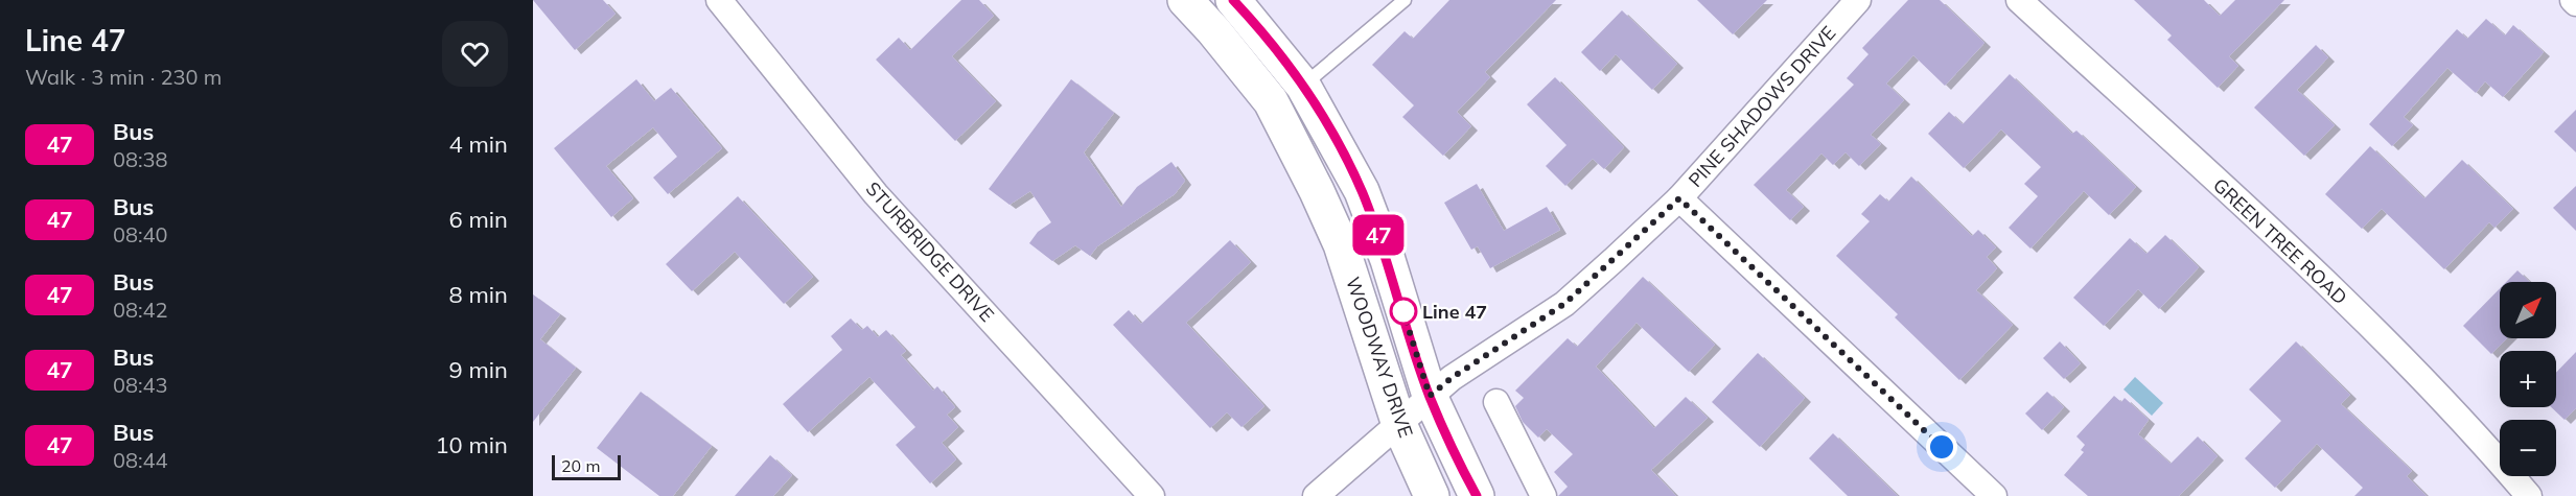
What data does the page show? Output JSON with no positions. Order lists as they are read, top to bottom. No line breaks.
{"streets":{"main road":["WOODWAY DRIVE"],"street":["PINE SHADOWS DRIVE","GREEN TREE ROAD","STURBRIDGE DRIVE"]},"crossings":[["PINE SHADOWS DRIVE","WOODWAY DRIVE"]],"places":["Line 47"],"lines":["bus line 47"],"scale_bar":"20 m","north":"top right","page":{"heading":["Line 47","Walk · 3 min · 230 m"],"on_map":"47","list":[{"mark":"47","name":"Bus","note":"08:38","value":"4 min"},{"mark":"47","name":"Bus","note":"08:40","value":"6 min"},{"mark":"47","name":"Bus","note":"08:42","value":"8 min"},{"mark":"47","name":"Bus","note":"08:43","value":"9 min"},{"mark":"47","name":"Bus","note":"08:44","value":"10 min"}],"map_buttons":["+","−"],"scale":"20 m"}}
